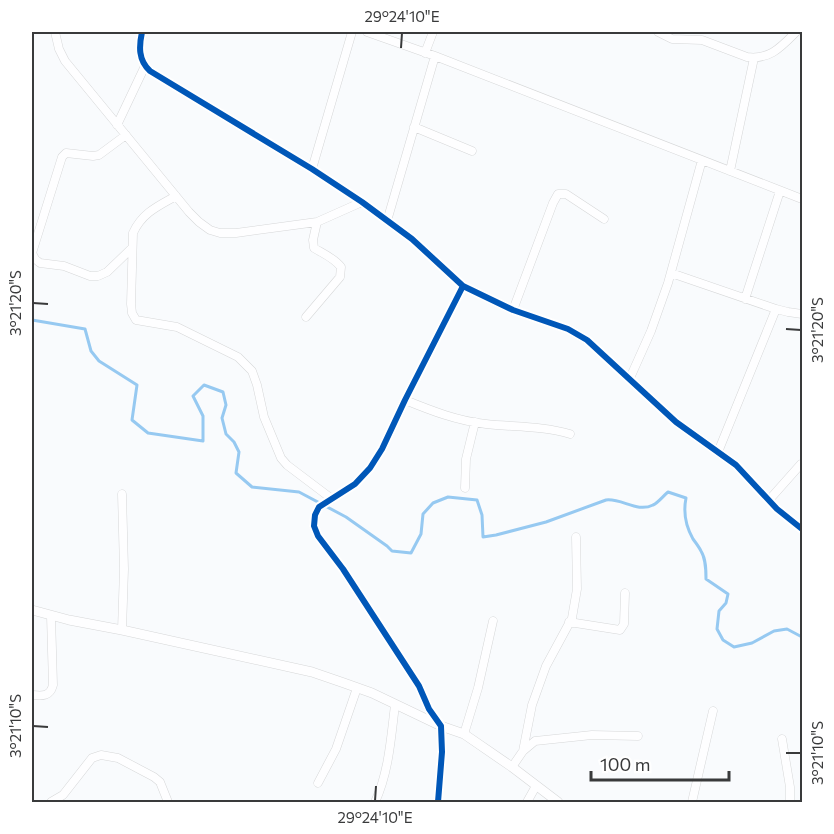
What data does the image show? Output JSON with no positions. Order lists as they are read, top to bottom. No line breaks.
{"scale_bar":"100 m","coordinates":["29°24'10\"E","3°21'20\"S","3°21'10\"S"]}
